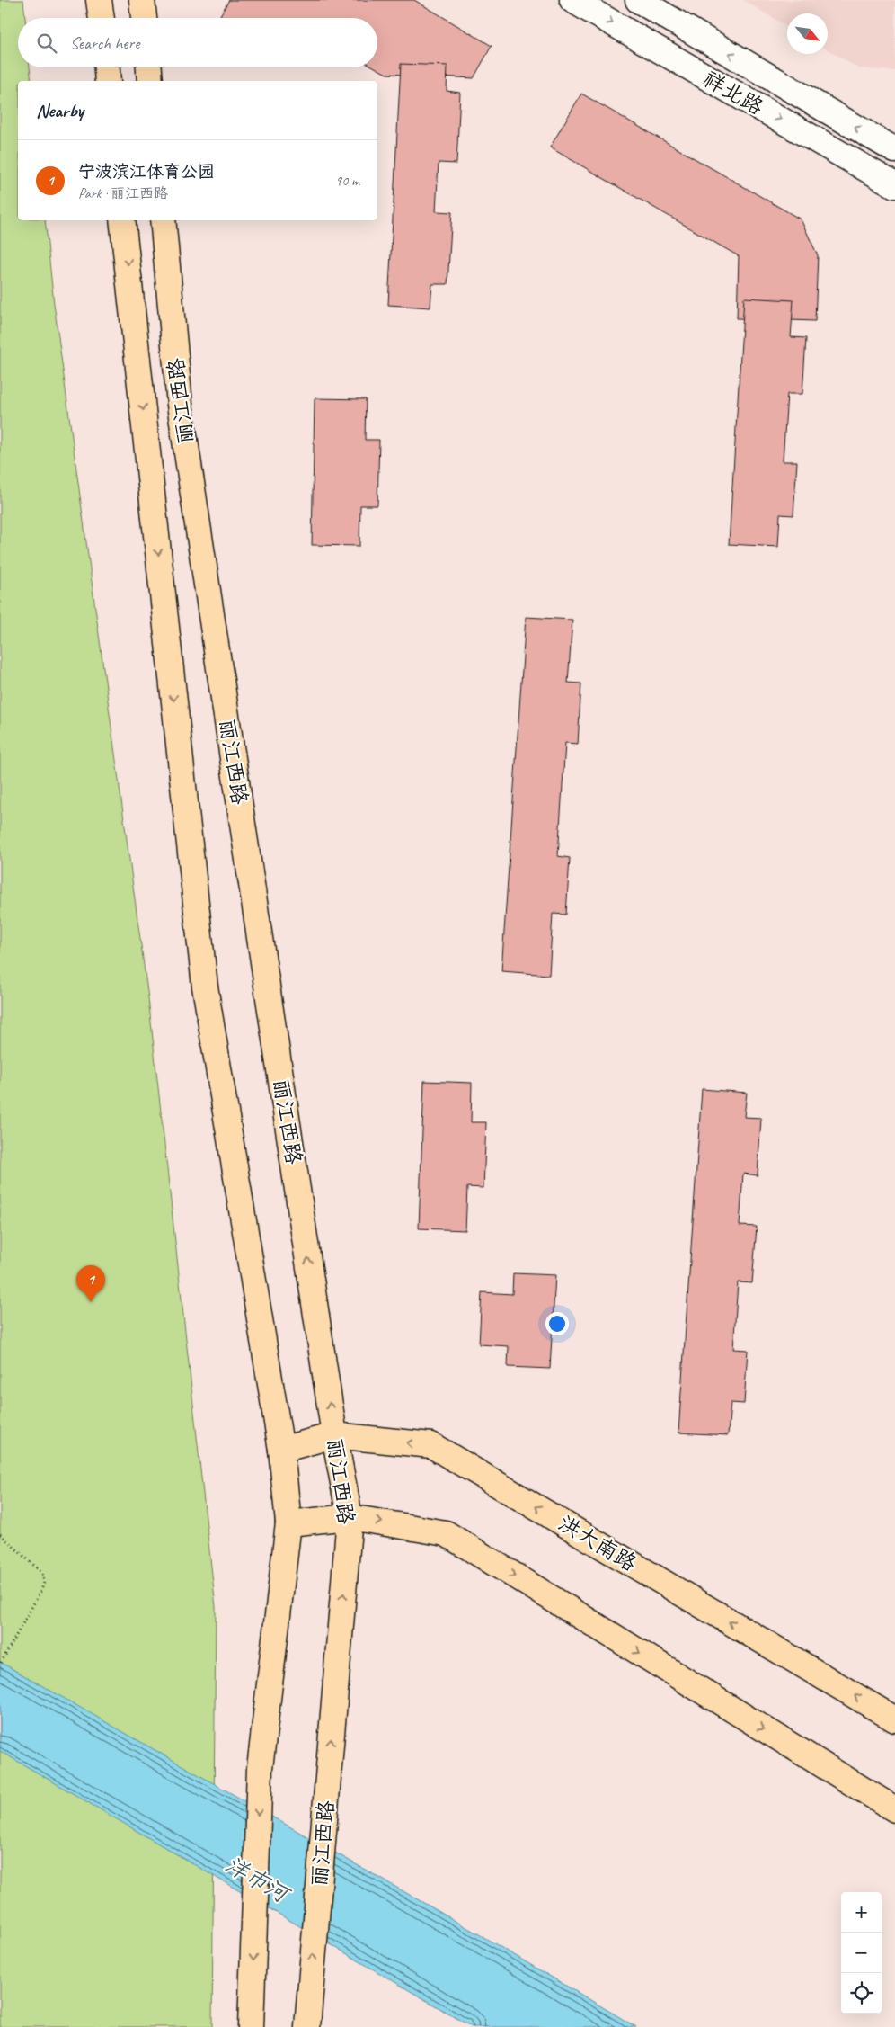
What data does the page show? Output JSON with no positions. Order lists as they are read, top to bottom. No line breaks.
{"streets":{"main road":["丽江西路","洪大南路"],"street":["祥北路"]},"crossings":[["丽江西路","洪大南路"]],"water":["洋市河"],"north":"bottom right","page":{"search":"Search here","heading":"Nearby","list":[{"mark":"1","name":"宁波滨江体育公园","note":"Park · 丽江西路","value":"90 m"}],"pins":"1","map_buttons":["+","−"]}}
